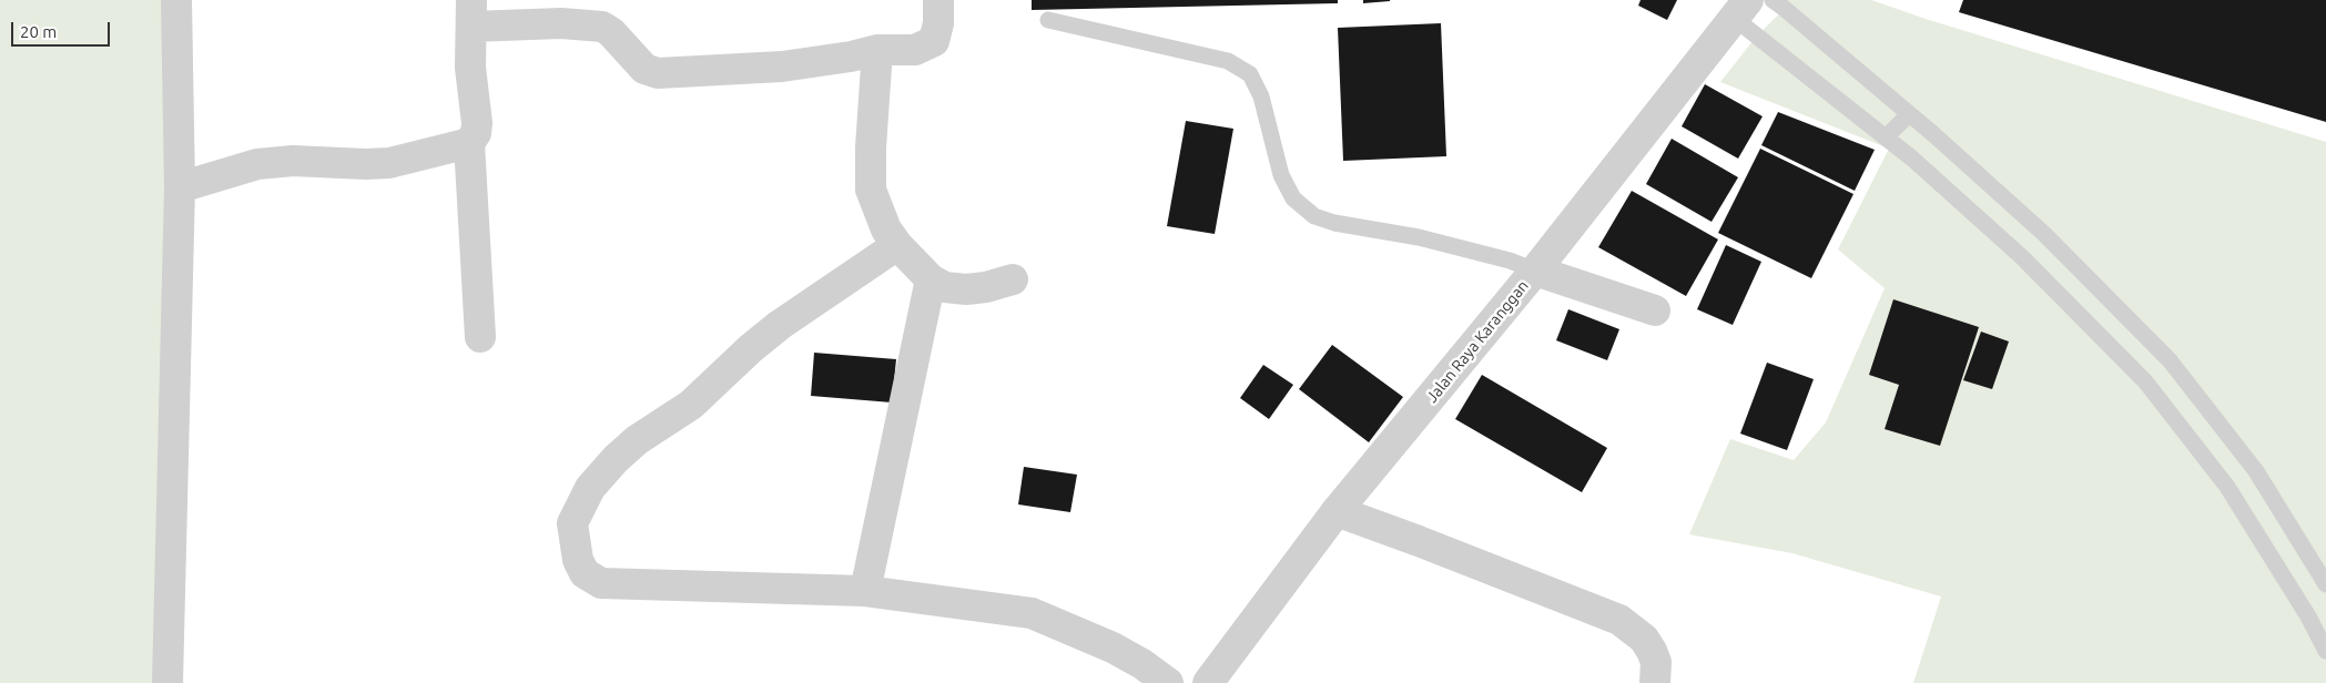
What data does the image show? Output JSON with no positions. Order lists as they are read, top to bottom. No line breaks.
{"streets":{"street":["Jalan Raya Karanggan"]},"scale_bar":"20 m"}
